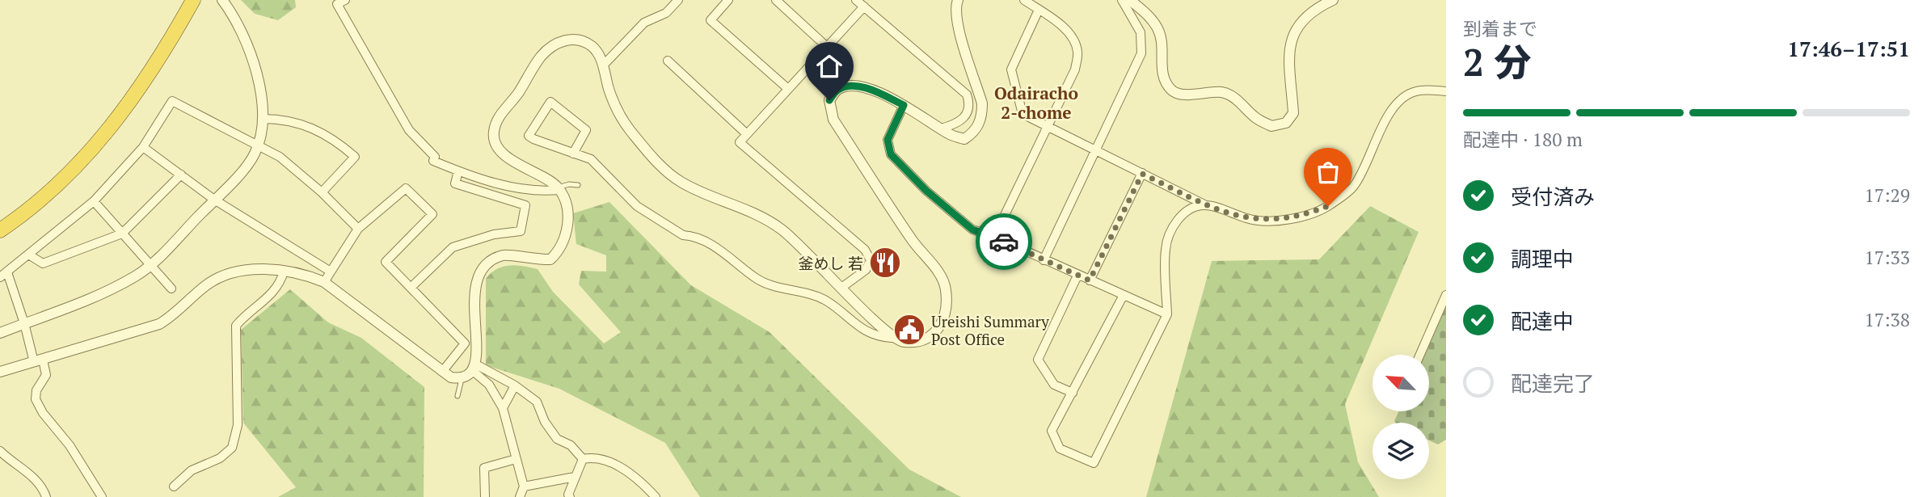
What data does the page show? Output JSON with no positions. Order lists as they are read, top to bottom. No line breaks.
{"districts":["Odairacho 2-chome"],"places":{"restaurant":["釜めし 若"],"public building":["Ureishi Summary Post Office"]},"north":"top left","page":{"heading":["2 分","到着まで","17:46–17:51"],"bar":"配達中 · 180 m","list":[["受付済み","17:29"],["調理中","17:33"],["配達中","17:38"],"配達完了"]}}
